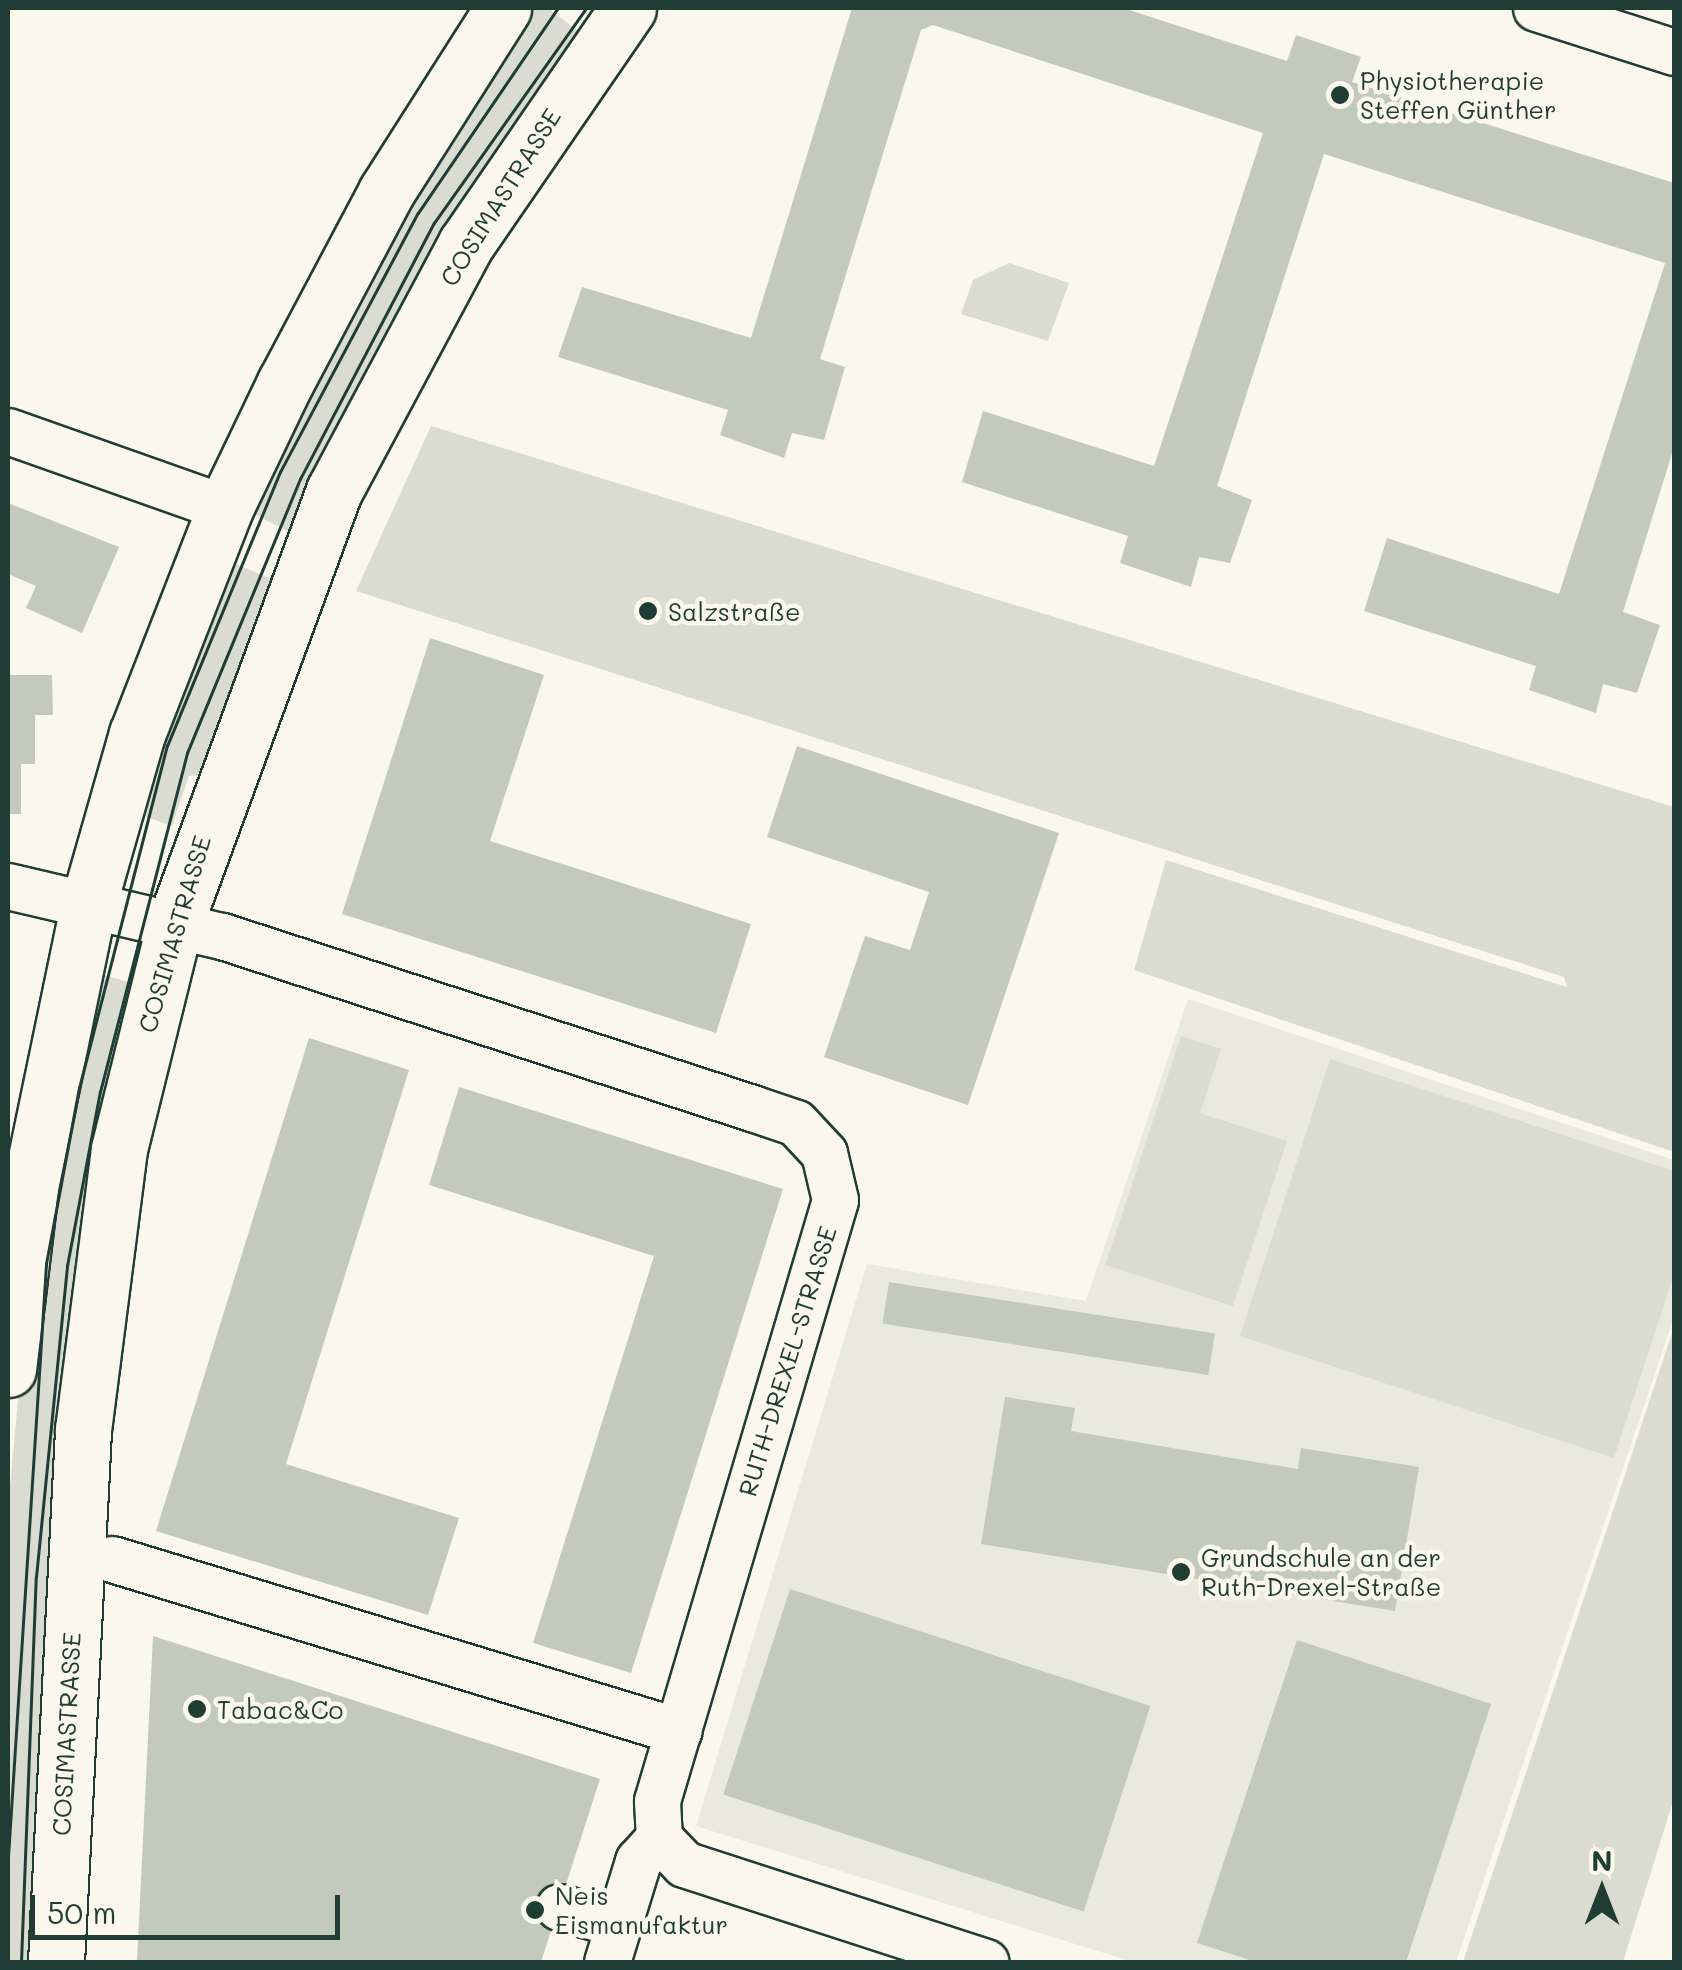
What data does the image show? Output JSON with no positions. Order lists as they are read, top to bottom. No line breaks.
{"streets":{"main road":["COSIMASTRASSE"],"street":["RUTH-DREXEL-STRASSE"]},"crossings":[["COSIMASTRASSE","RUTH-DREXEL-STRASSE"]],"places":["Physiotherapie Steffen Günther","Salzstraße","Grundschule an der Ruth-Drexel-Straße","Tabac&Co","Neis Eismanufaktur"],"scale_bar":"50 m","north":"top"}
